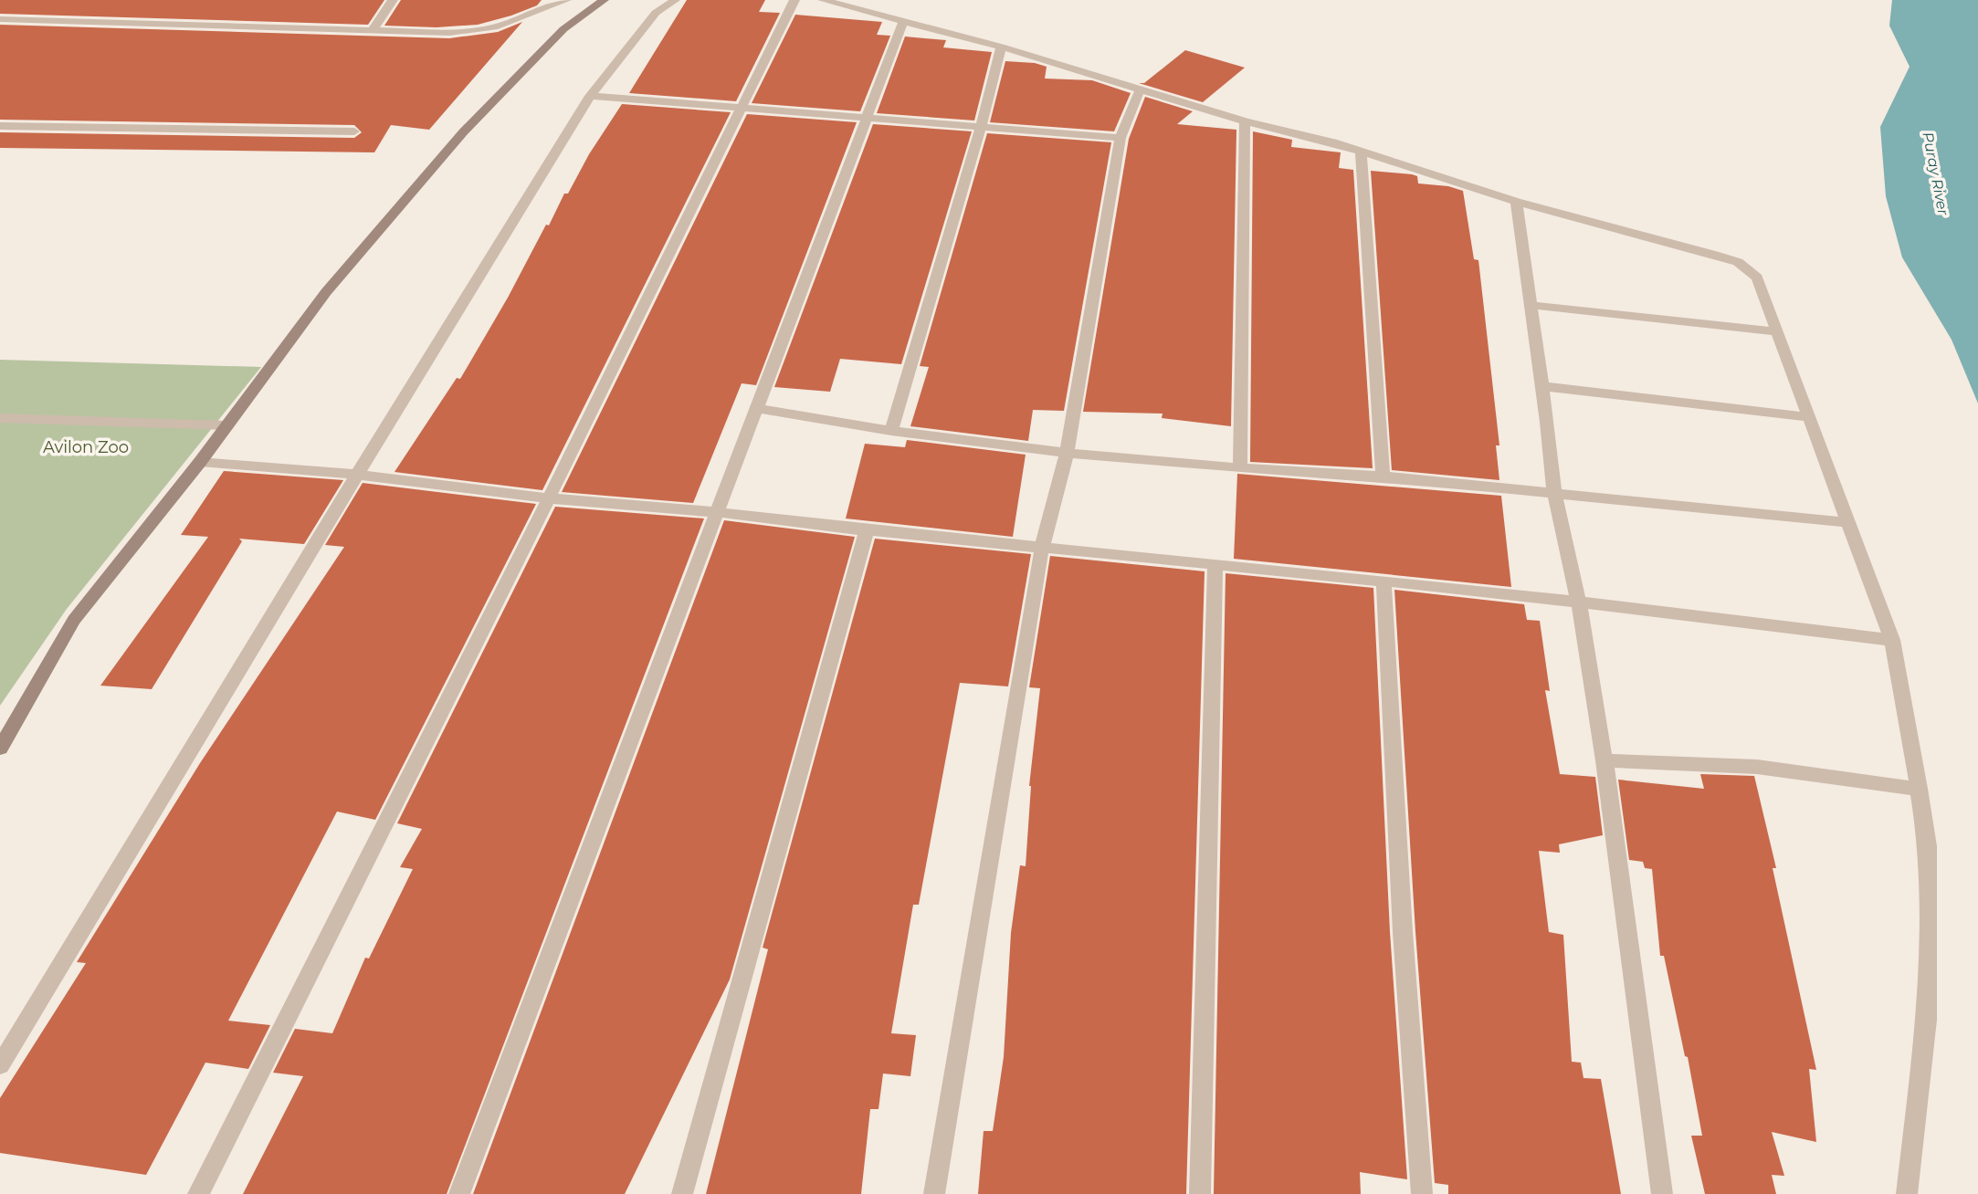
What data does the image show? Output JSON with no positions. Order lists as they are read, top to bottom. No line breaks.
{"water":["Puray River"],"parks":["Avilon Zoo"]}
